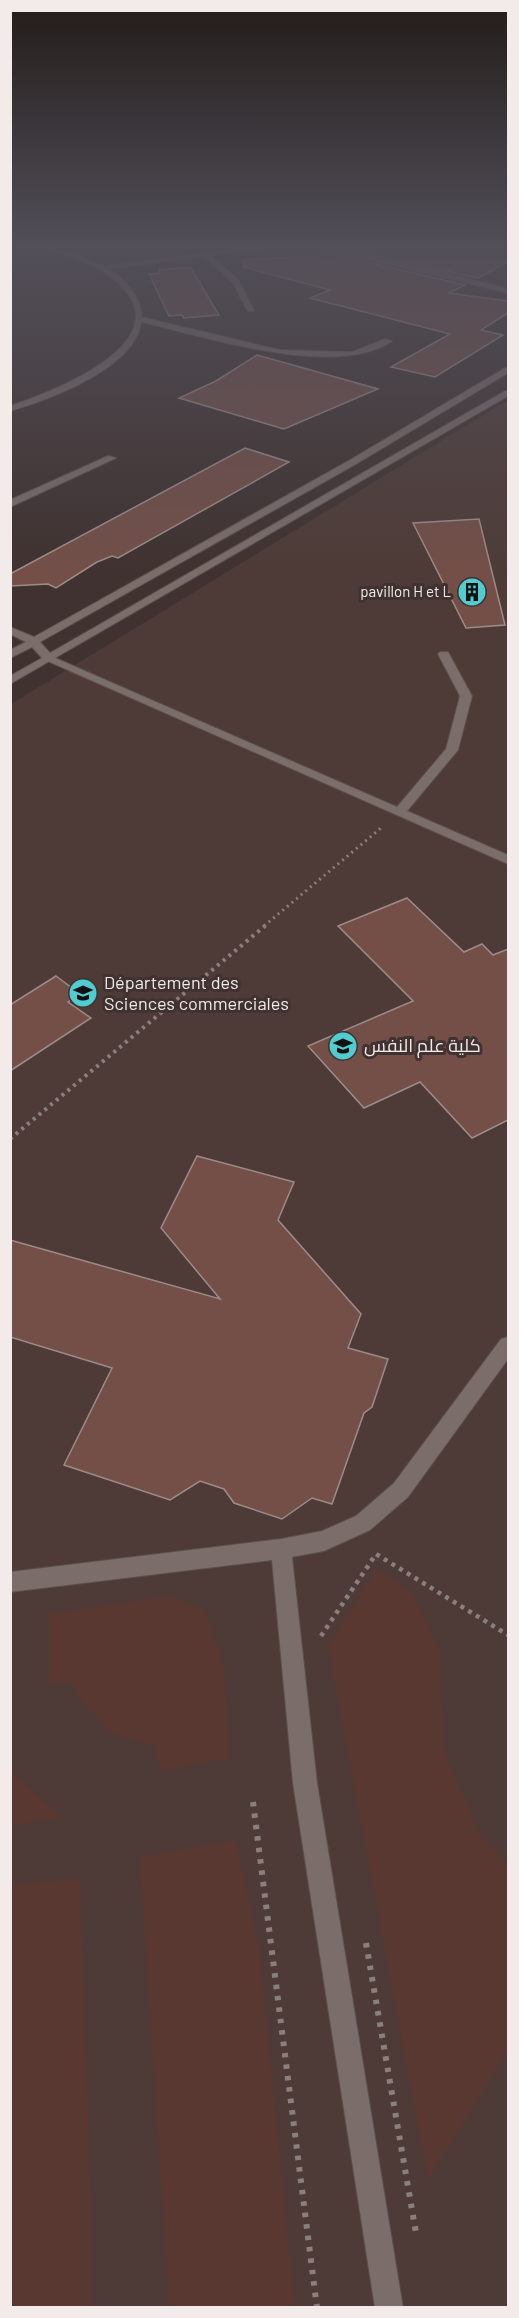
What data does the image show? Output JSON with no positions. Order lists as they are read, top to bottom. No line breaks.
{"places":{"building":["pavillon H et L"],"school or university":["Département des Sciences commerciales","كلية علم النفس"]}}
